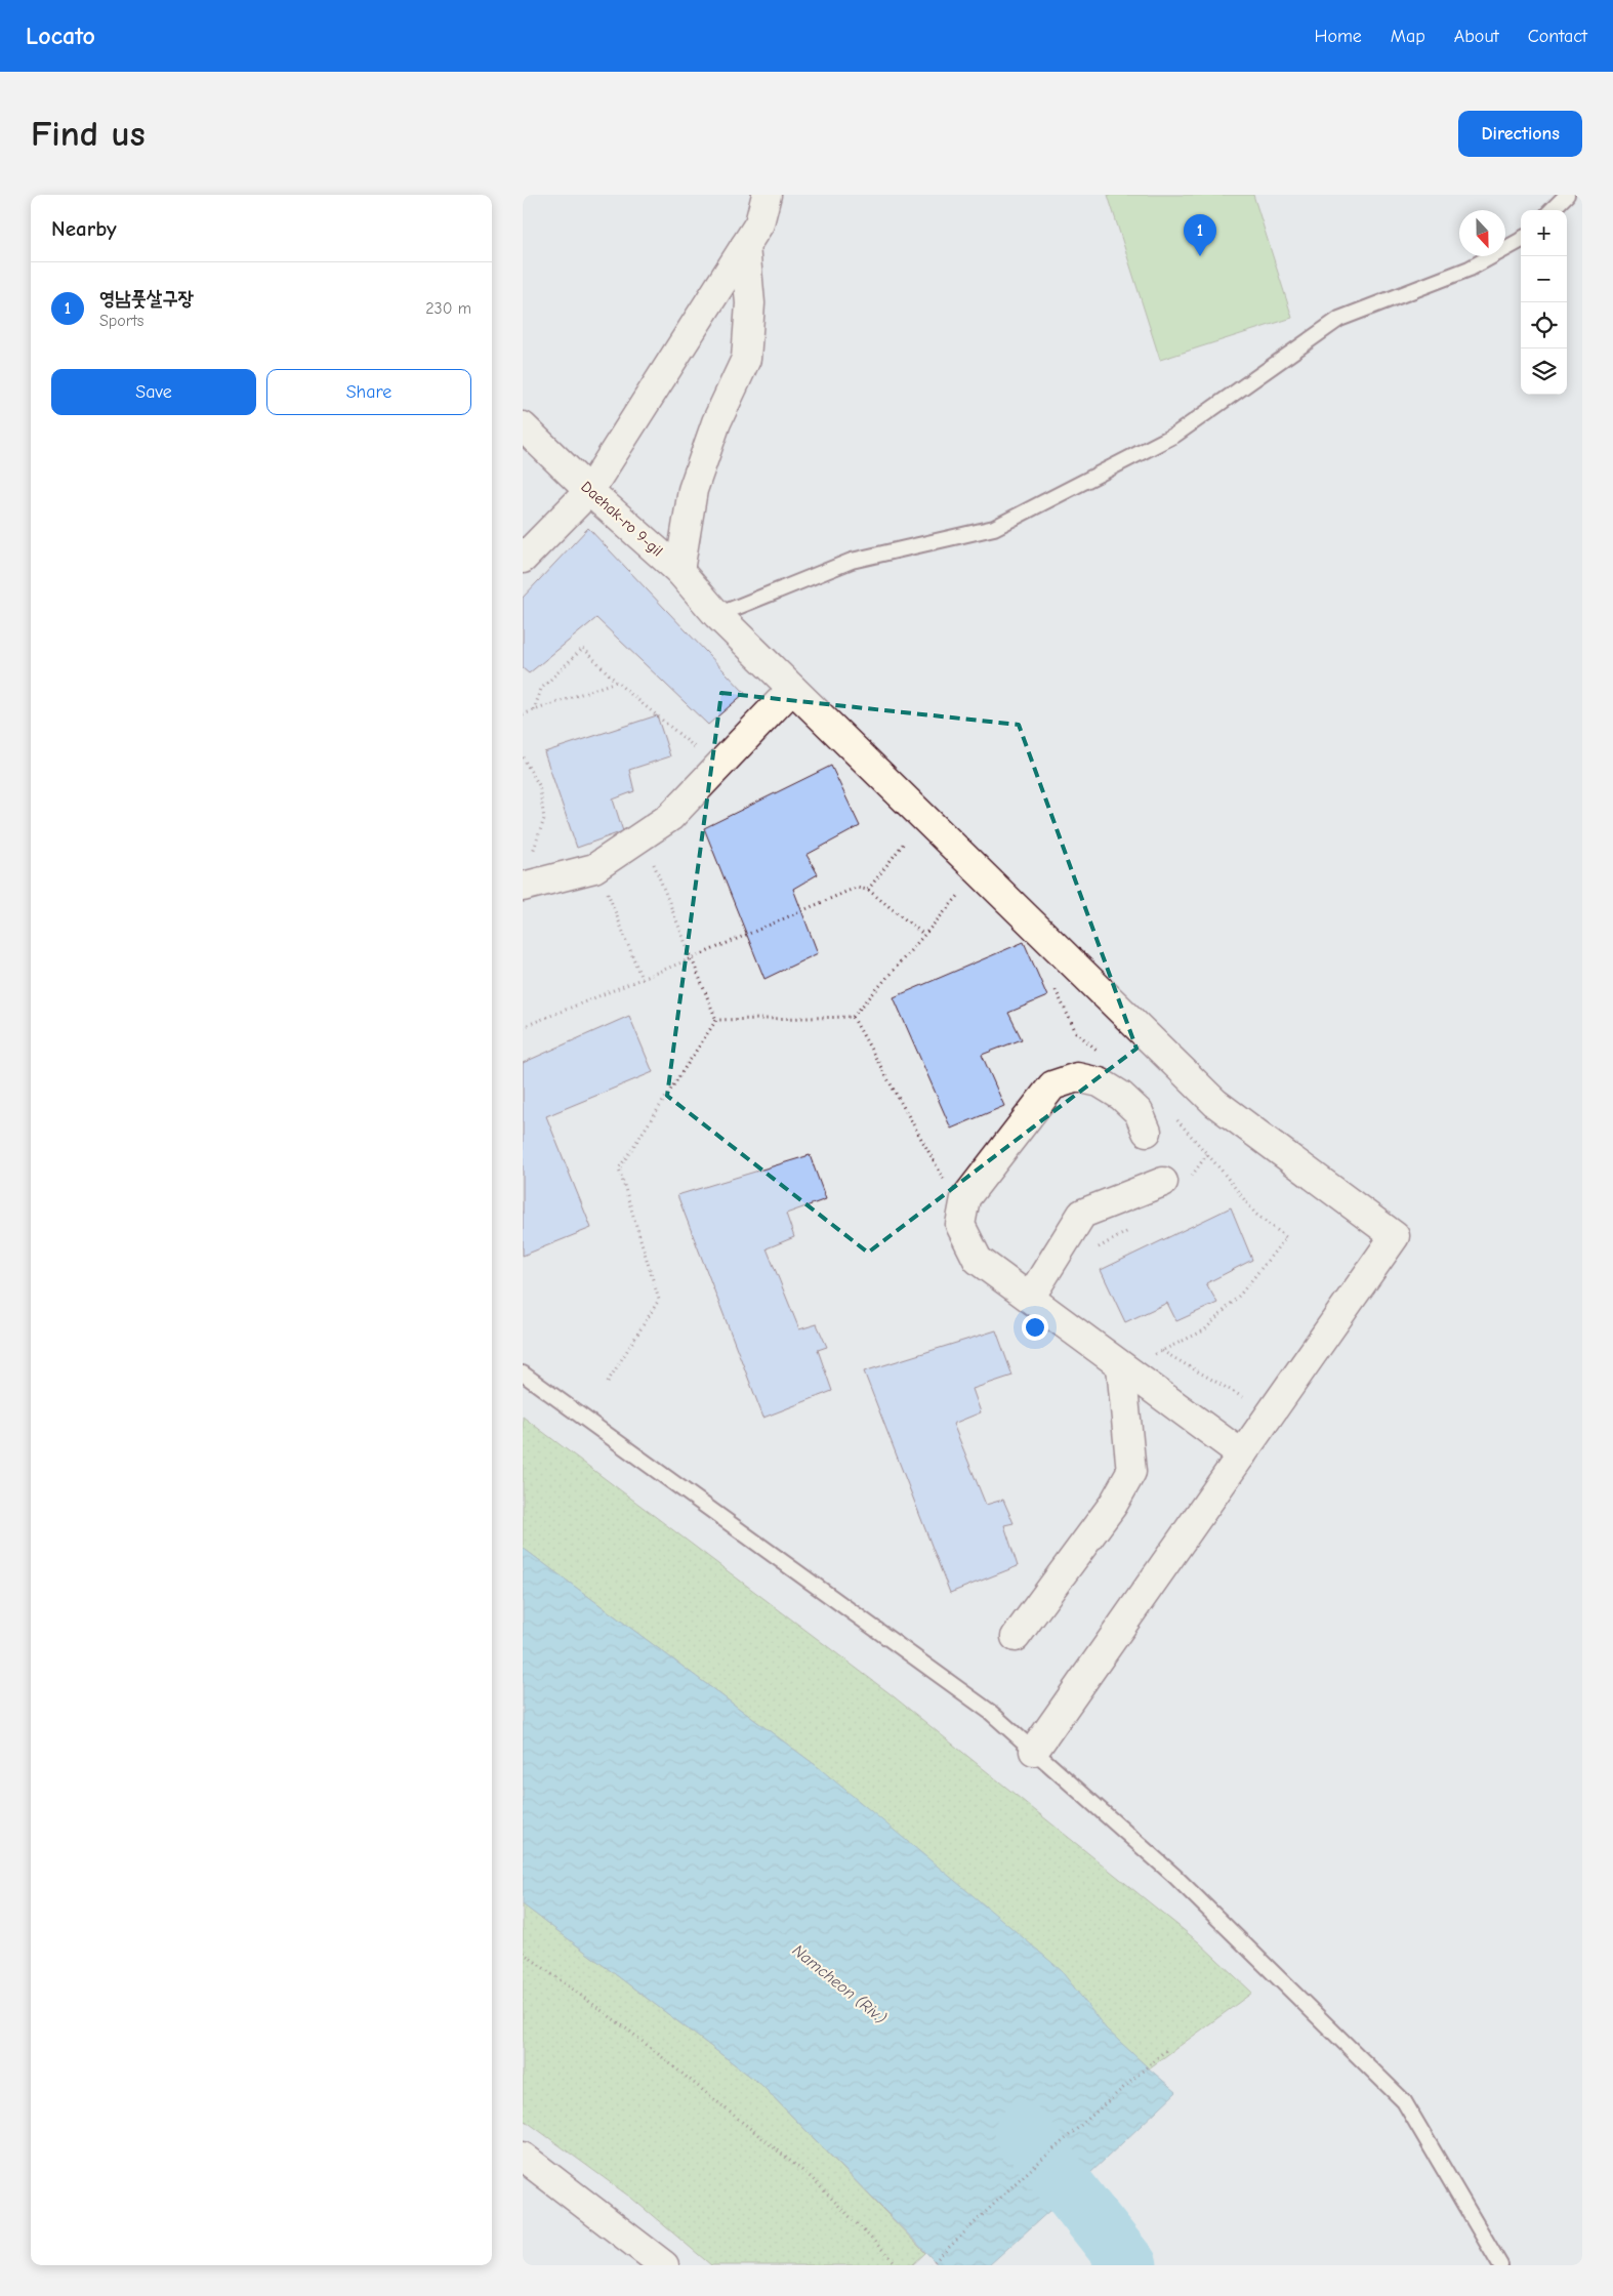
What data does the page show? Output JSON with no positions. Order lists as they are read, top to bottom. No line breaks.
{"streets":{"street":["Daehak-ro 9-gil"]},"water":["Namcheon (Riv.)"],"north":"bottom","page":{"header":"Locato","nav":["Home","Map","About","Contact"],"buttons":["Directions",["Save","Share"]],"title":"Find us","heading":"Nearby","map_buttons":["+","−"],"pins":"1","list":[{"mark":"1","name":"영남풋살구장","note":"Sports","value":"230 m"}]}}
